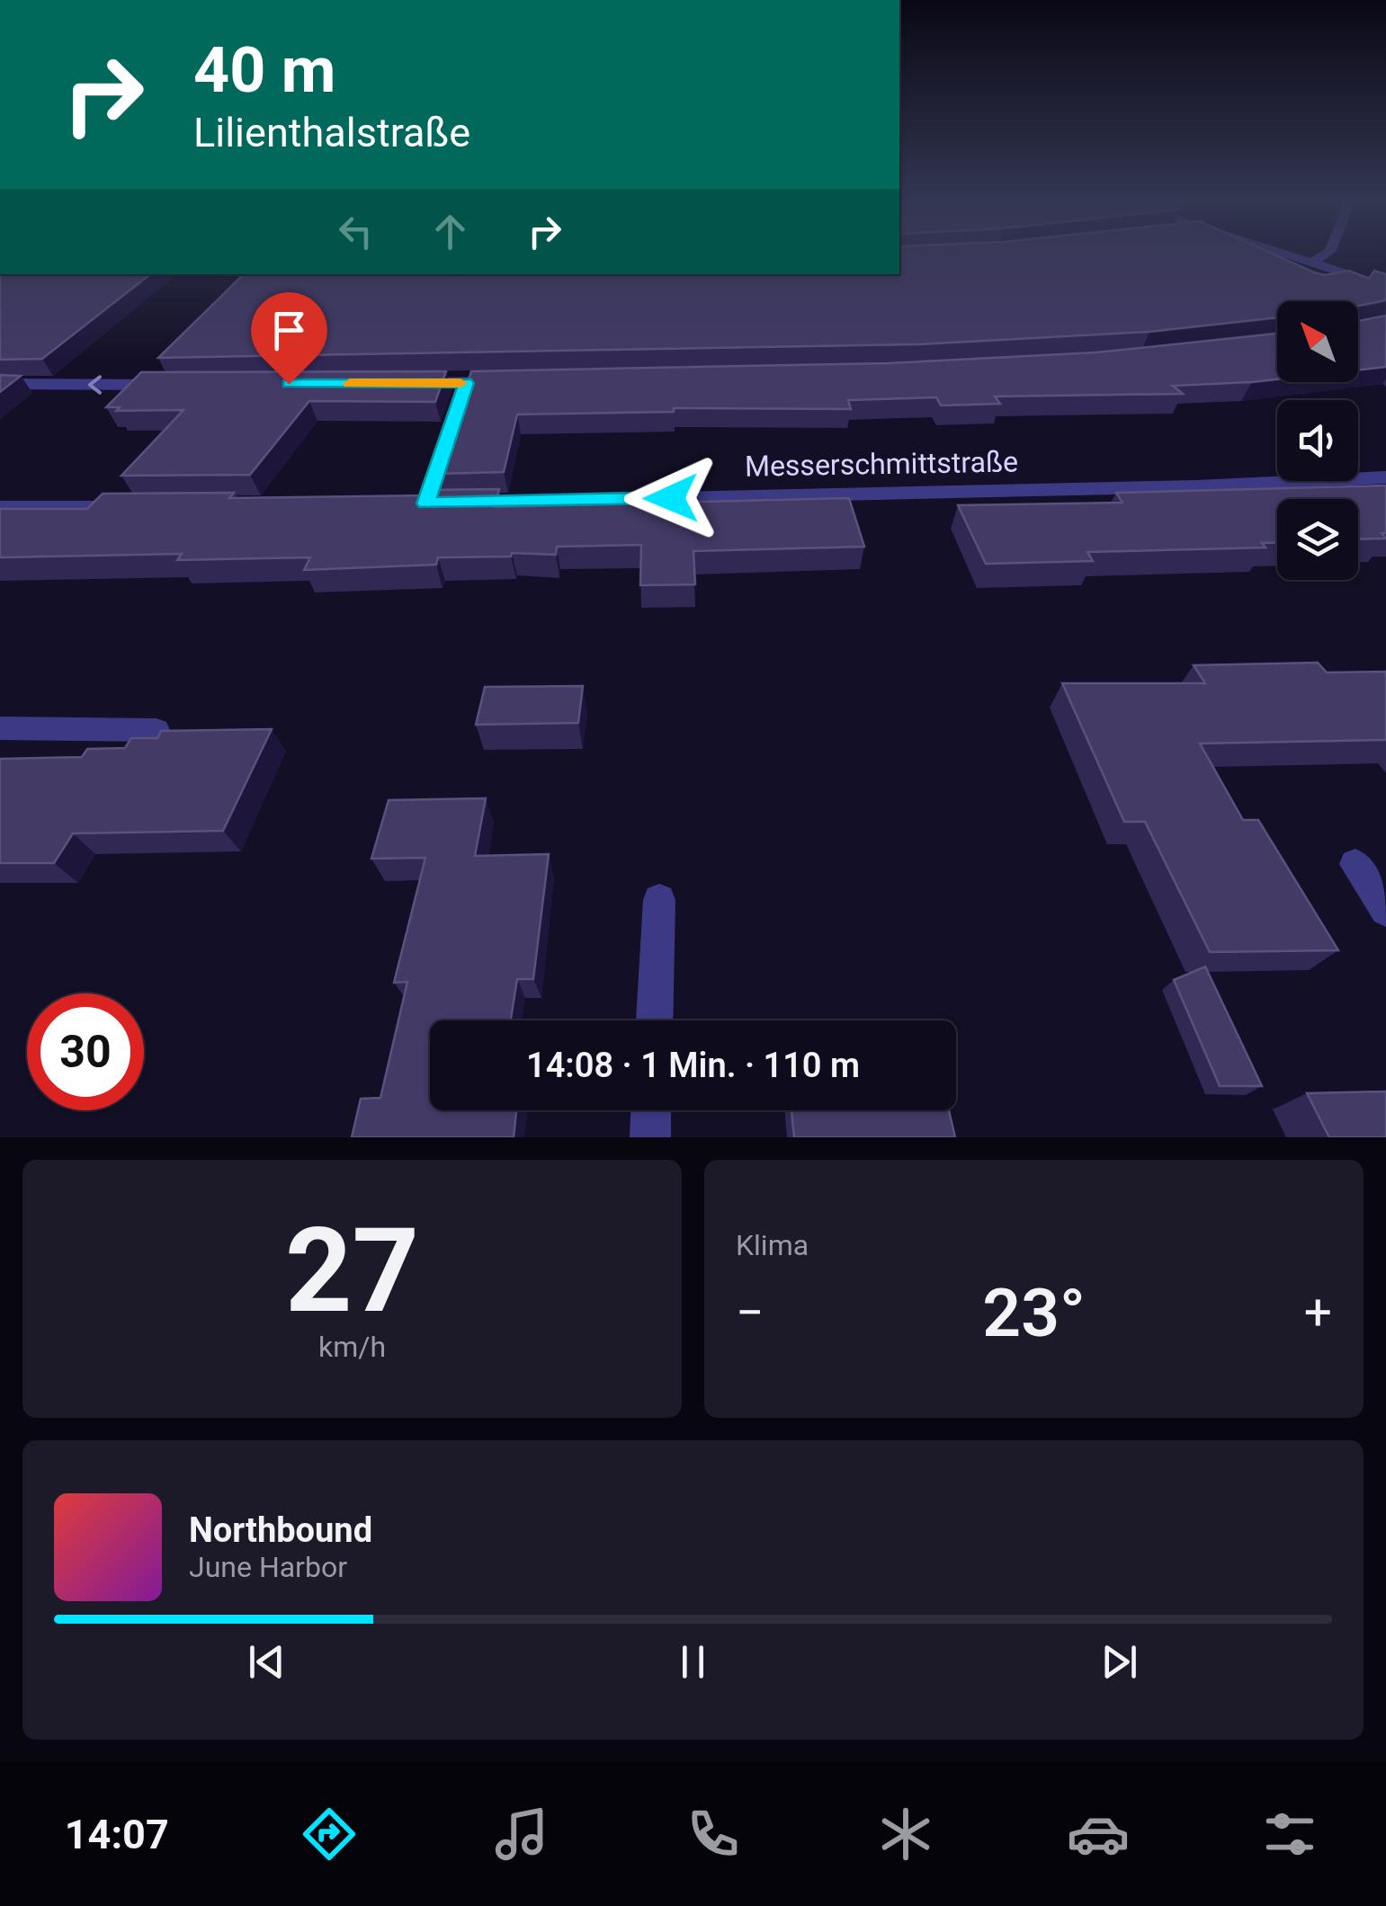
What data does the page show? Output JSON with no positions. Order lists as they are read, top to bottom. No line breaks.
{"streets":{"street":["Messerschmittstraße"]},"north":"top left","page":{"turn":["40 m","Lilienthalstraße"],"limit":"30","trip":"14:08 · 1 Min. · 110 m","tile":[["27","km/h"],"Klima"],"heat":["−","23°","+"],"song":["Northbound","June Harbor"],"tabs":"14:07"}}
